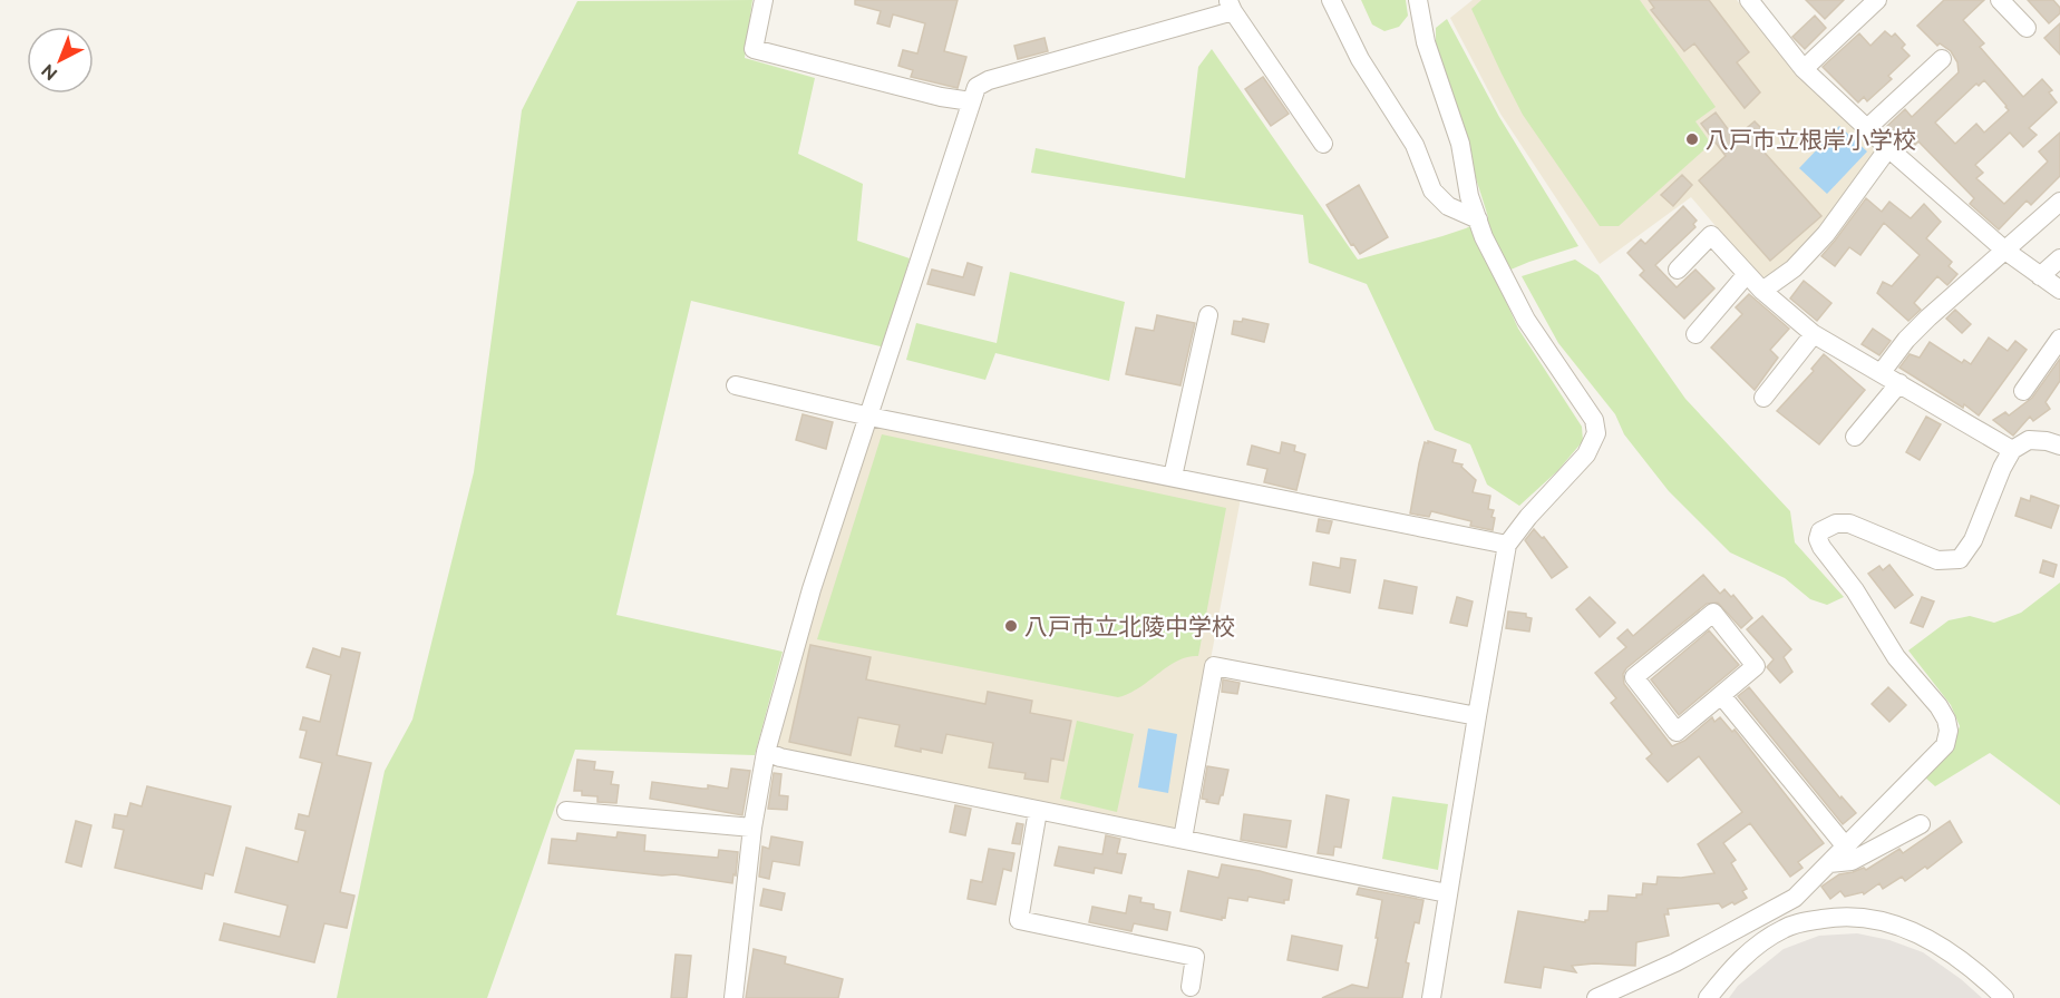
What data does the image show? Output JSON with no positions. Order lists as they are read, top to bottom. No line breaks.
{"places":["八戸市立根岸小学校","八戸市立北陵中学校"],"north":"bottom left"}
